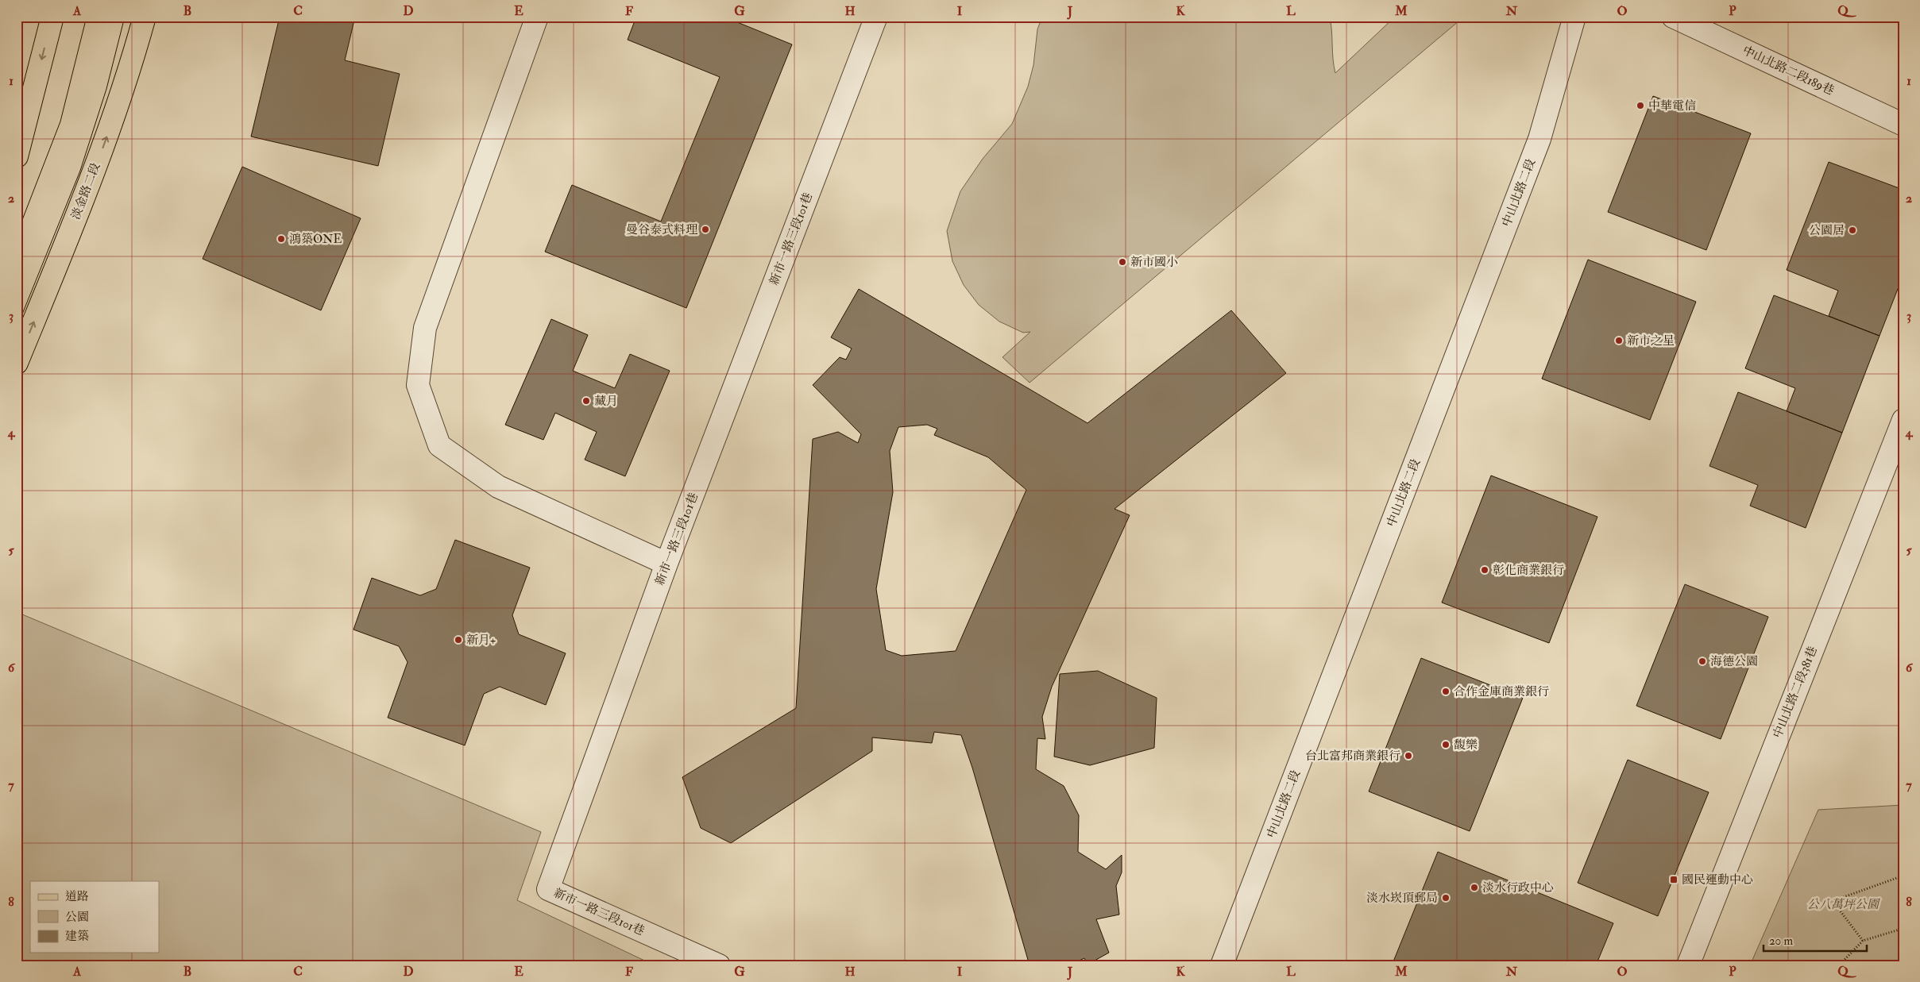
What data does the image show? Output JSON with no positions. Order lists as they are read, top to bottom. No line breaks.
{"streets":{"main road":["淡金路二段"],"street":["中山北路二段189巷","中山北路二段","新市一路三段101巷","中山北路二段381巷"]},"parks":["公八萬坪公園"],"places":{"other":["中華電信","曼谷泰式料理","公園居","鴻築ONE","新市國小","新市之星","藏月","彰化商業銀行","新月+","海德公園","合作金庫商業銀行","馥樂","台北富邦商業銀行","淡水行政中心","淡水崁頂郵局"],"transit":["國民運動中心"]},"legend":["道路","公園","建築"],"scale_bar":"20 m","grid":{"columns":["A","B","C","D","E","F","G","H","I","J","K","L","M","N","O","P","Q"],"rows":["1","2","3","4","5","6","7","8"]}}
